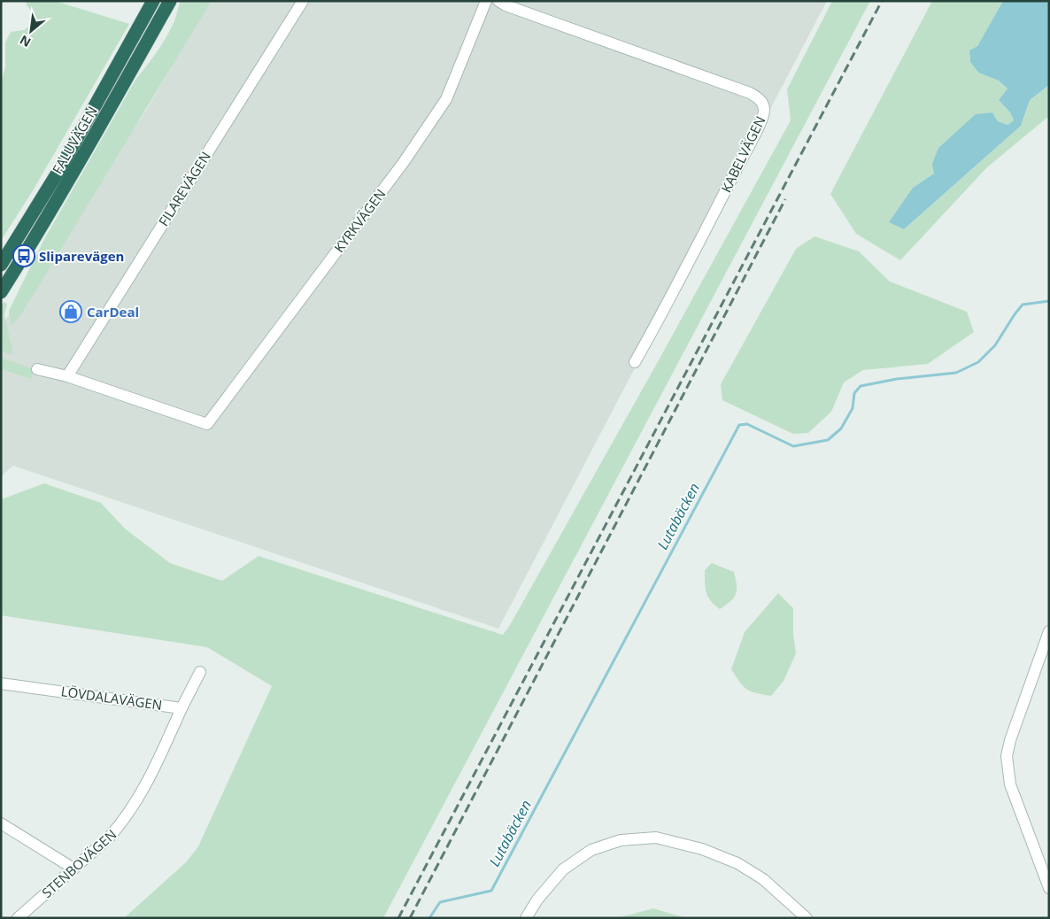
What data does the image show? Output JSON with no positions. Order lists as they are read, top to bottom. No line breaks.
{"streets":{"highway":["FALUVÄGEN"],"street":["KABELVÄGEN","FILAREVÄGEN","KYRKVÄGEN","LÖVDALAVÄGEN","STENBOVÄGEN"]},"crossings":[["FILAREVÄGEN","KYRKVÄGEN"],["LÖVDALAVÄGEN","STENBOVÄGEN"]],"water":["Lutabäcken"],"places":{"bus stop":["Sliparevägen"],"shop":["CarDeal"]},"north":"bottom left"}
